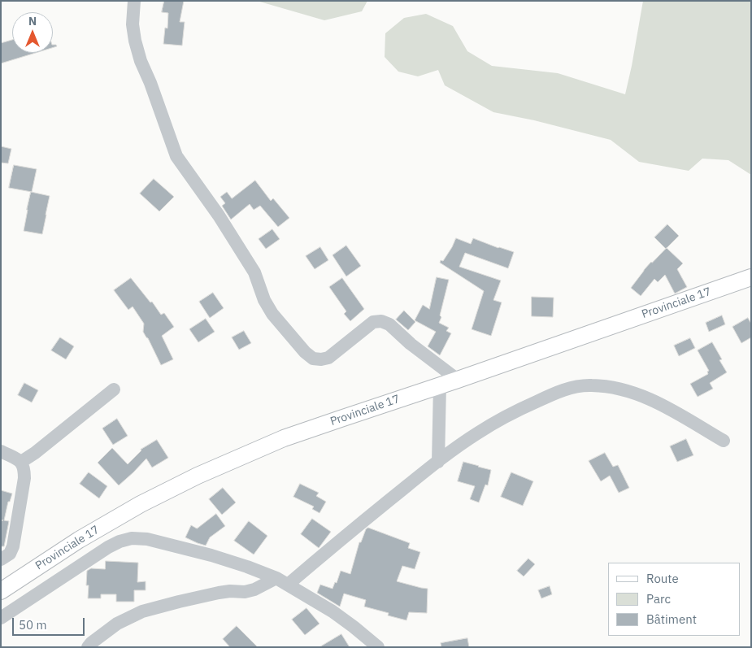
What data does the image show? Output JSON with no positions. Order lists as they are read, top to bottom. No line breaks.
{"streets":{"main road":["Provinciale 17"]},"legend":["Route","Parc","Bâtiment"],"scale_bar":"50 m","north":"top"}
